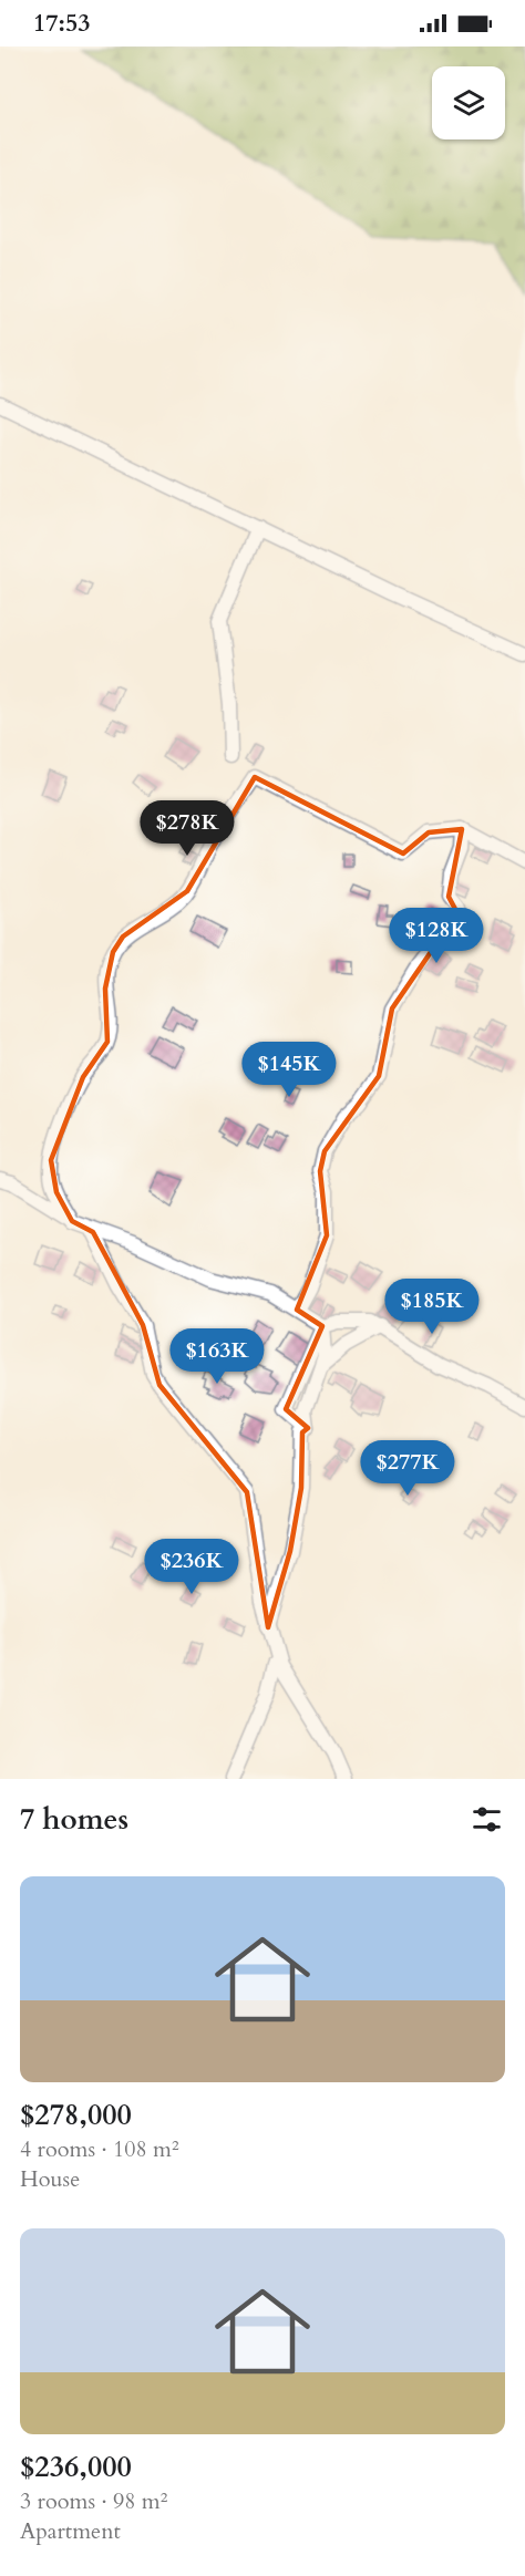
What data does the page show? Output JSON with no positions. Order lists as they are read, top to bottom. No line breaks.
{"page":{"status":"17:53","price":["$278K","$128K","$145K","$185K","$163K","$277K","$236K"],"heading":"7 homes","list":[{"name":"$278,000","note":"4 rooms · 108 m² · House"},{"name":"$236,000","note":"3 rooms · 98 m² · Apartment"}]}}
